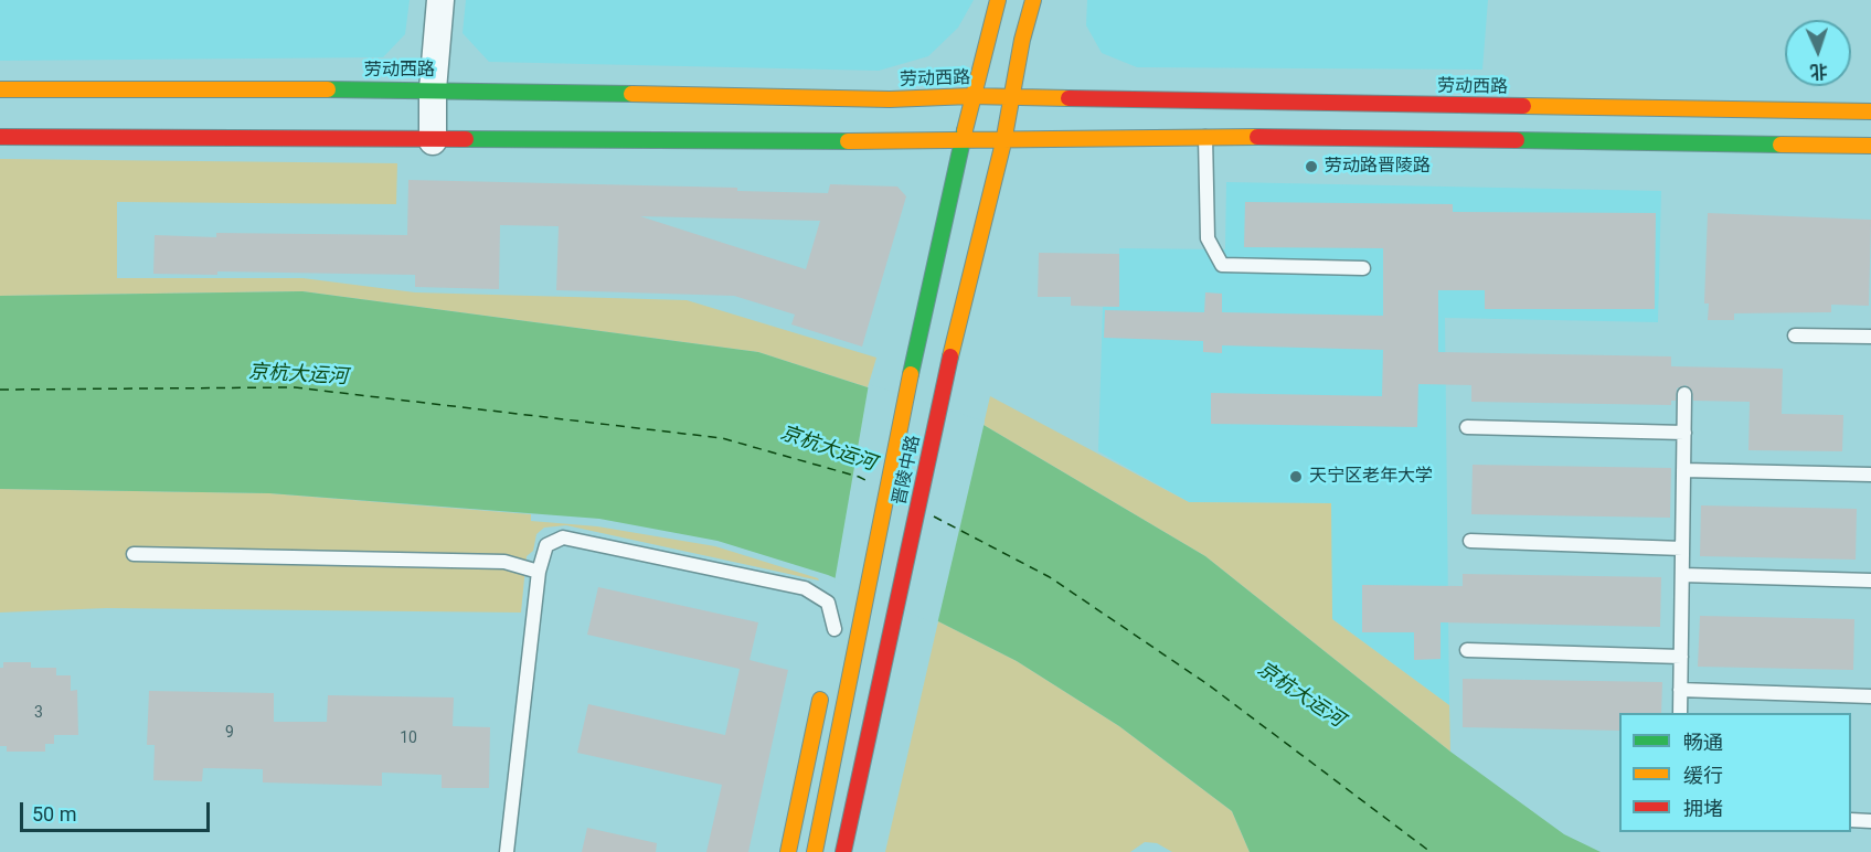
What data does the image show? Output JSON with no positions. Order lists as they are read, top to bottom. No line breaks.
{"streets":{"main road":["劳动西路","晋陵中路"]},"crossings":[["劳动西路","晋陵中路"]],"water":["京杭大运河"],"places":["劳动路晋陵路","天宁区老年大学"],"house_numbers":["3","9","10"],"legend":["畅通","缓行","拥堵"],"scale_bar":"50 m","north":"bottom"}
